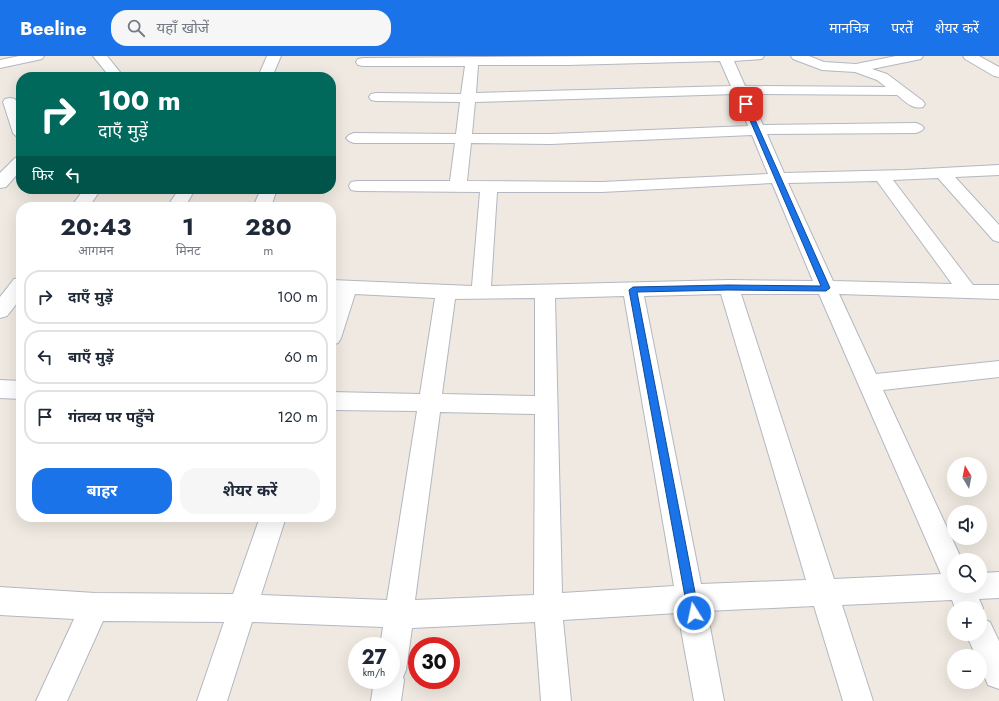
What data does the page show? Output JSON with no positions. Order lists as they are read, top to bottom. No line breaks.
{"north":"top","page":{"header":"Beeline","search":"यहाँ खोजें","nav":["मानचित्र","परतें","शेयर करें"],"turn":["100 m","दाएँ मुड़ें"],"then":"फिर","eta":["20:43","आगमन","1","मिनट","280","m"],"list":[{"name":"दाएँ मुड़ें","value":"100 m"},{"name":"बाएँ मुड़ें","value":"60 m"},{"name":"गंतव्य पर पहुँचे","value":"120 m"}],"map_buttons":["+","−"],"buttons":["बाहर","शेयर करें"],"speed":"27 km/h","limit":"30"}}
